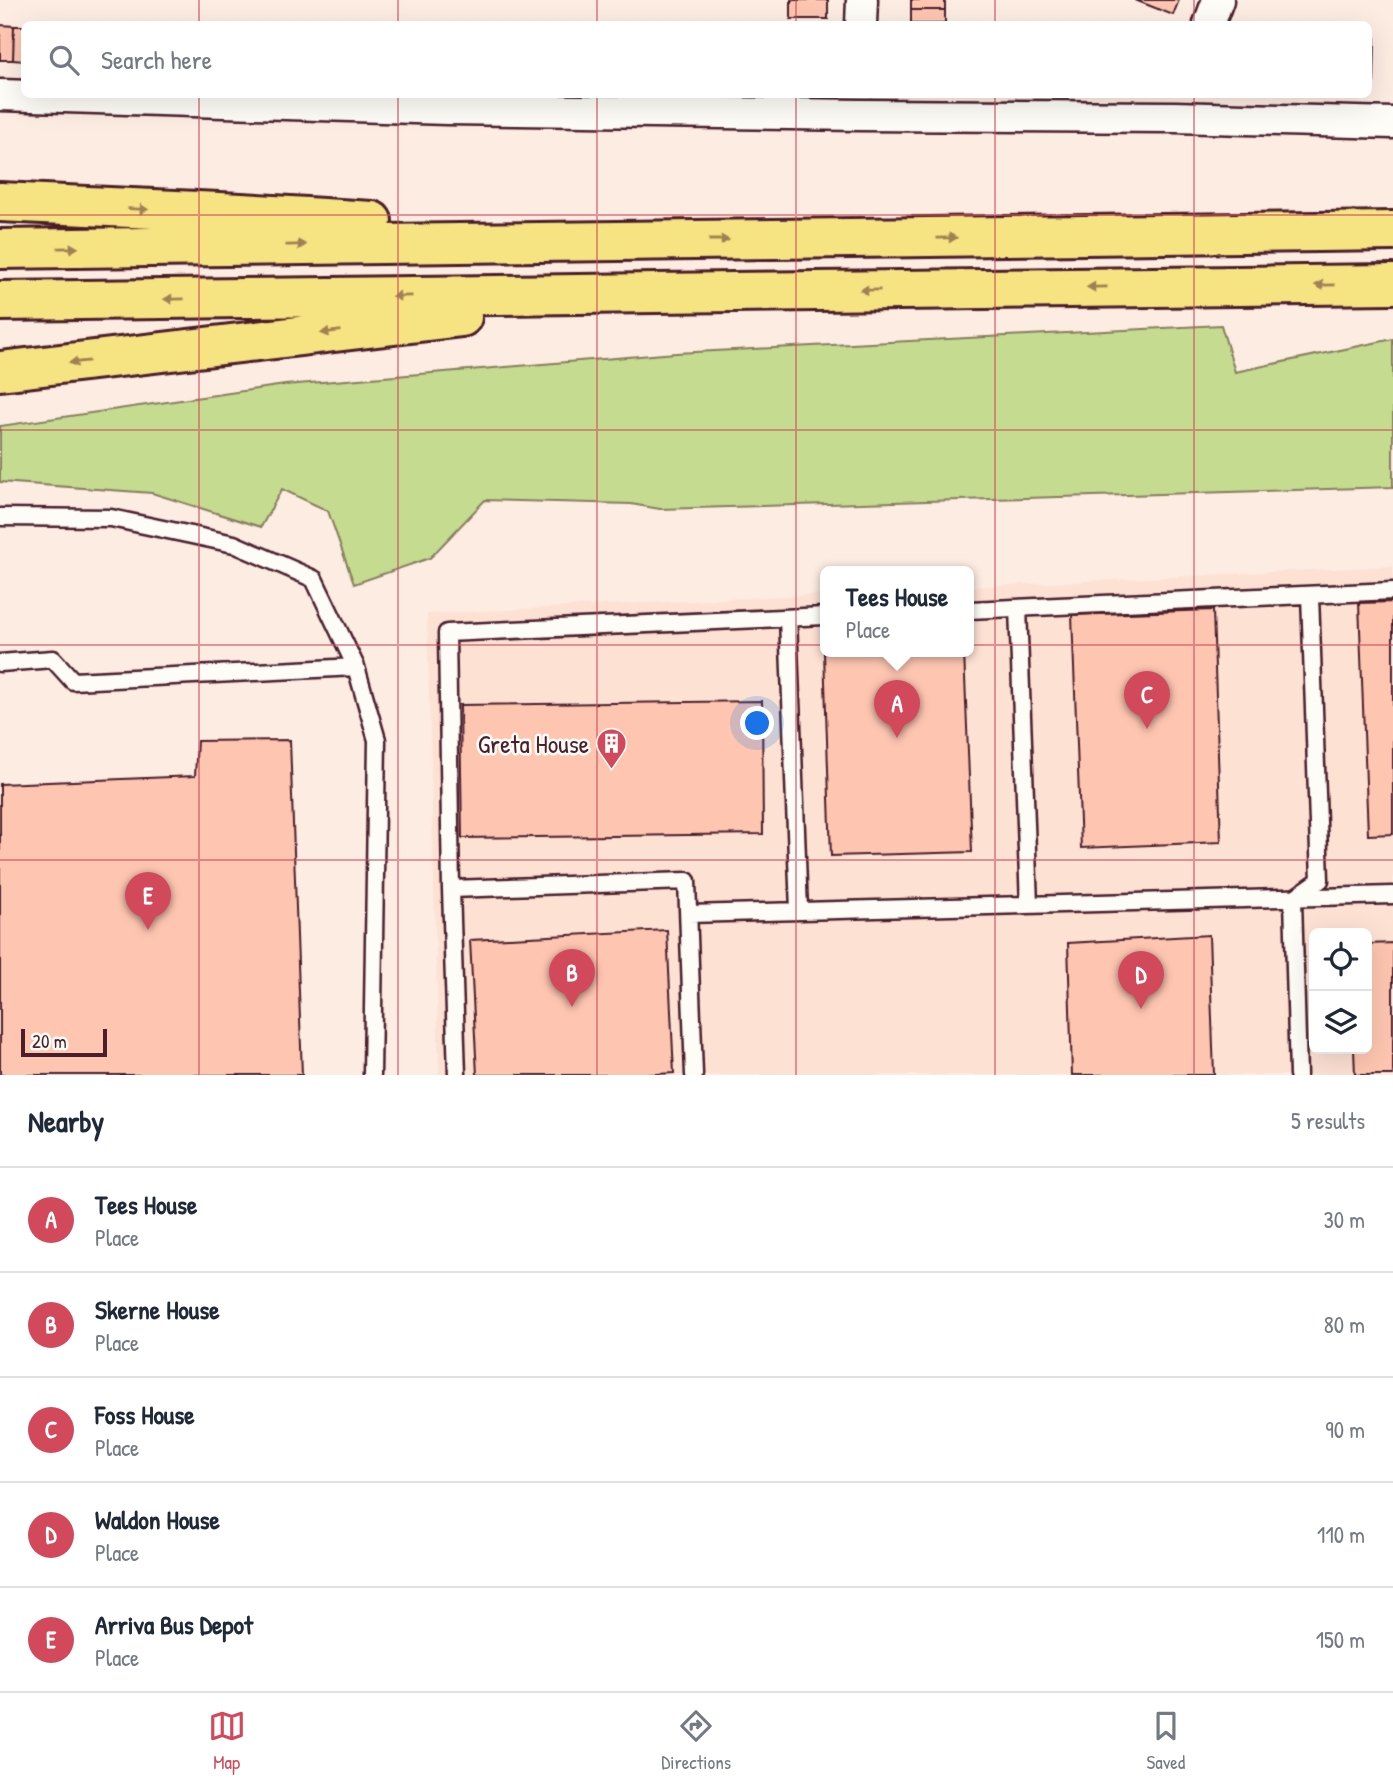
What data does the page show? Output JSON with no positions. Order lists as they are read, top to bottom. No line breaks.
{"places":{"building":["Greta House"]},"scale_bar":"20 m","page":{"search":"Search here","popup":["Tees House","Place"],"pins":["C","A","E","B","D"],"scale":"20 m","heading":["Nearby","5 results"],"list":[{"mark":"A","name":"Tees House","note":"Place","value":"30 m"},{"mark":"B","name":"Skerne House","note":"Place","value":"80 m"},{"mark":"C","name":"Foss House","note":"Place","value":"90 m"},{"mark":"D","name":"Waldon House","note":"Place","value":"110 m"},{"mark":"E","name":"Arriva Bus Depot","note":"Place","value":"150 m"}],"nav":["Map","Directions","Saved"]}}
